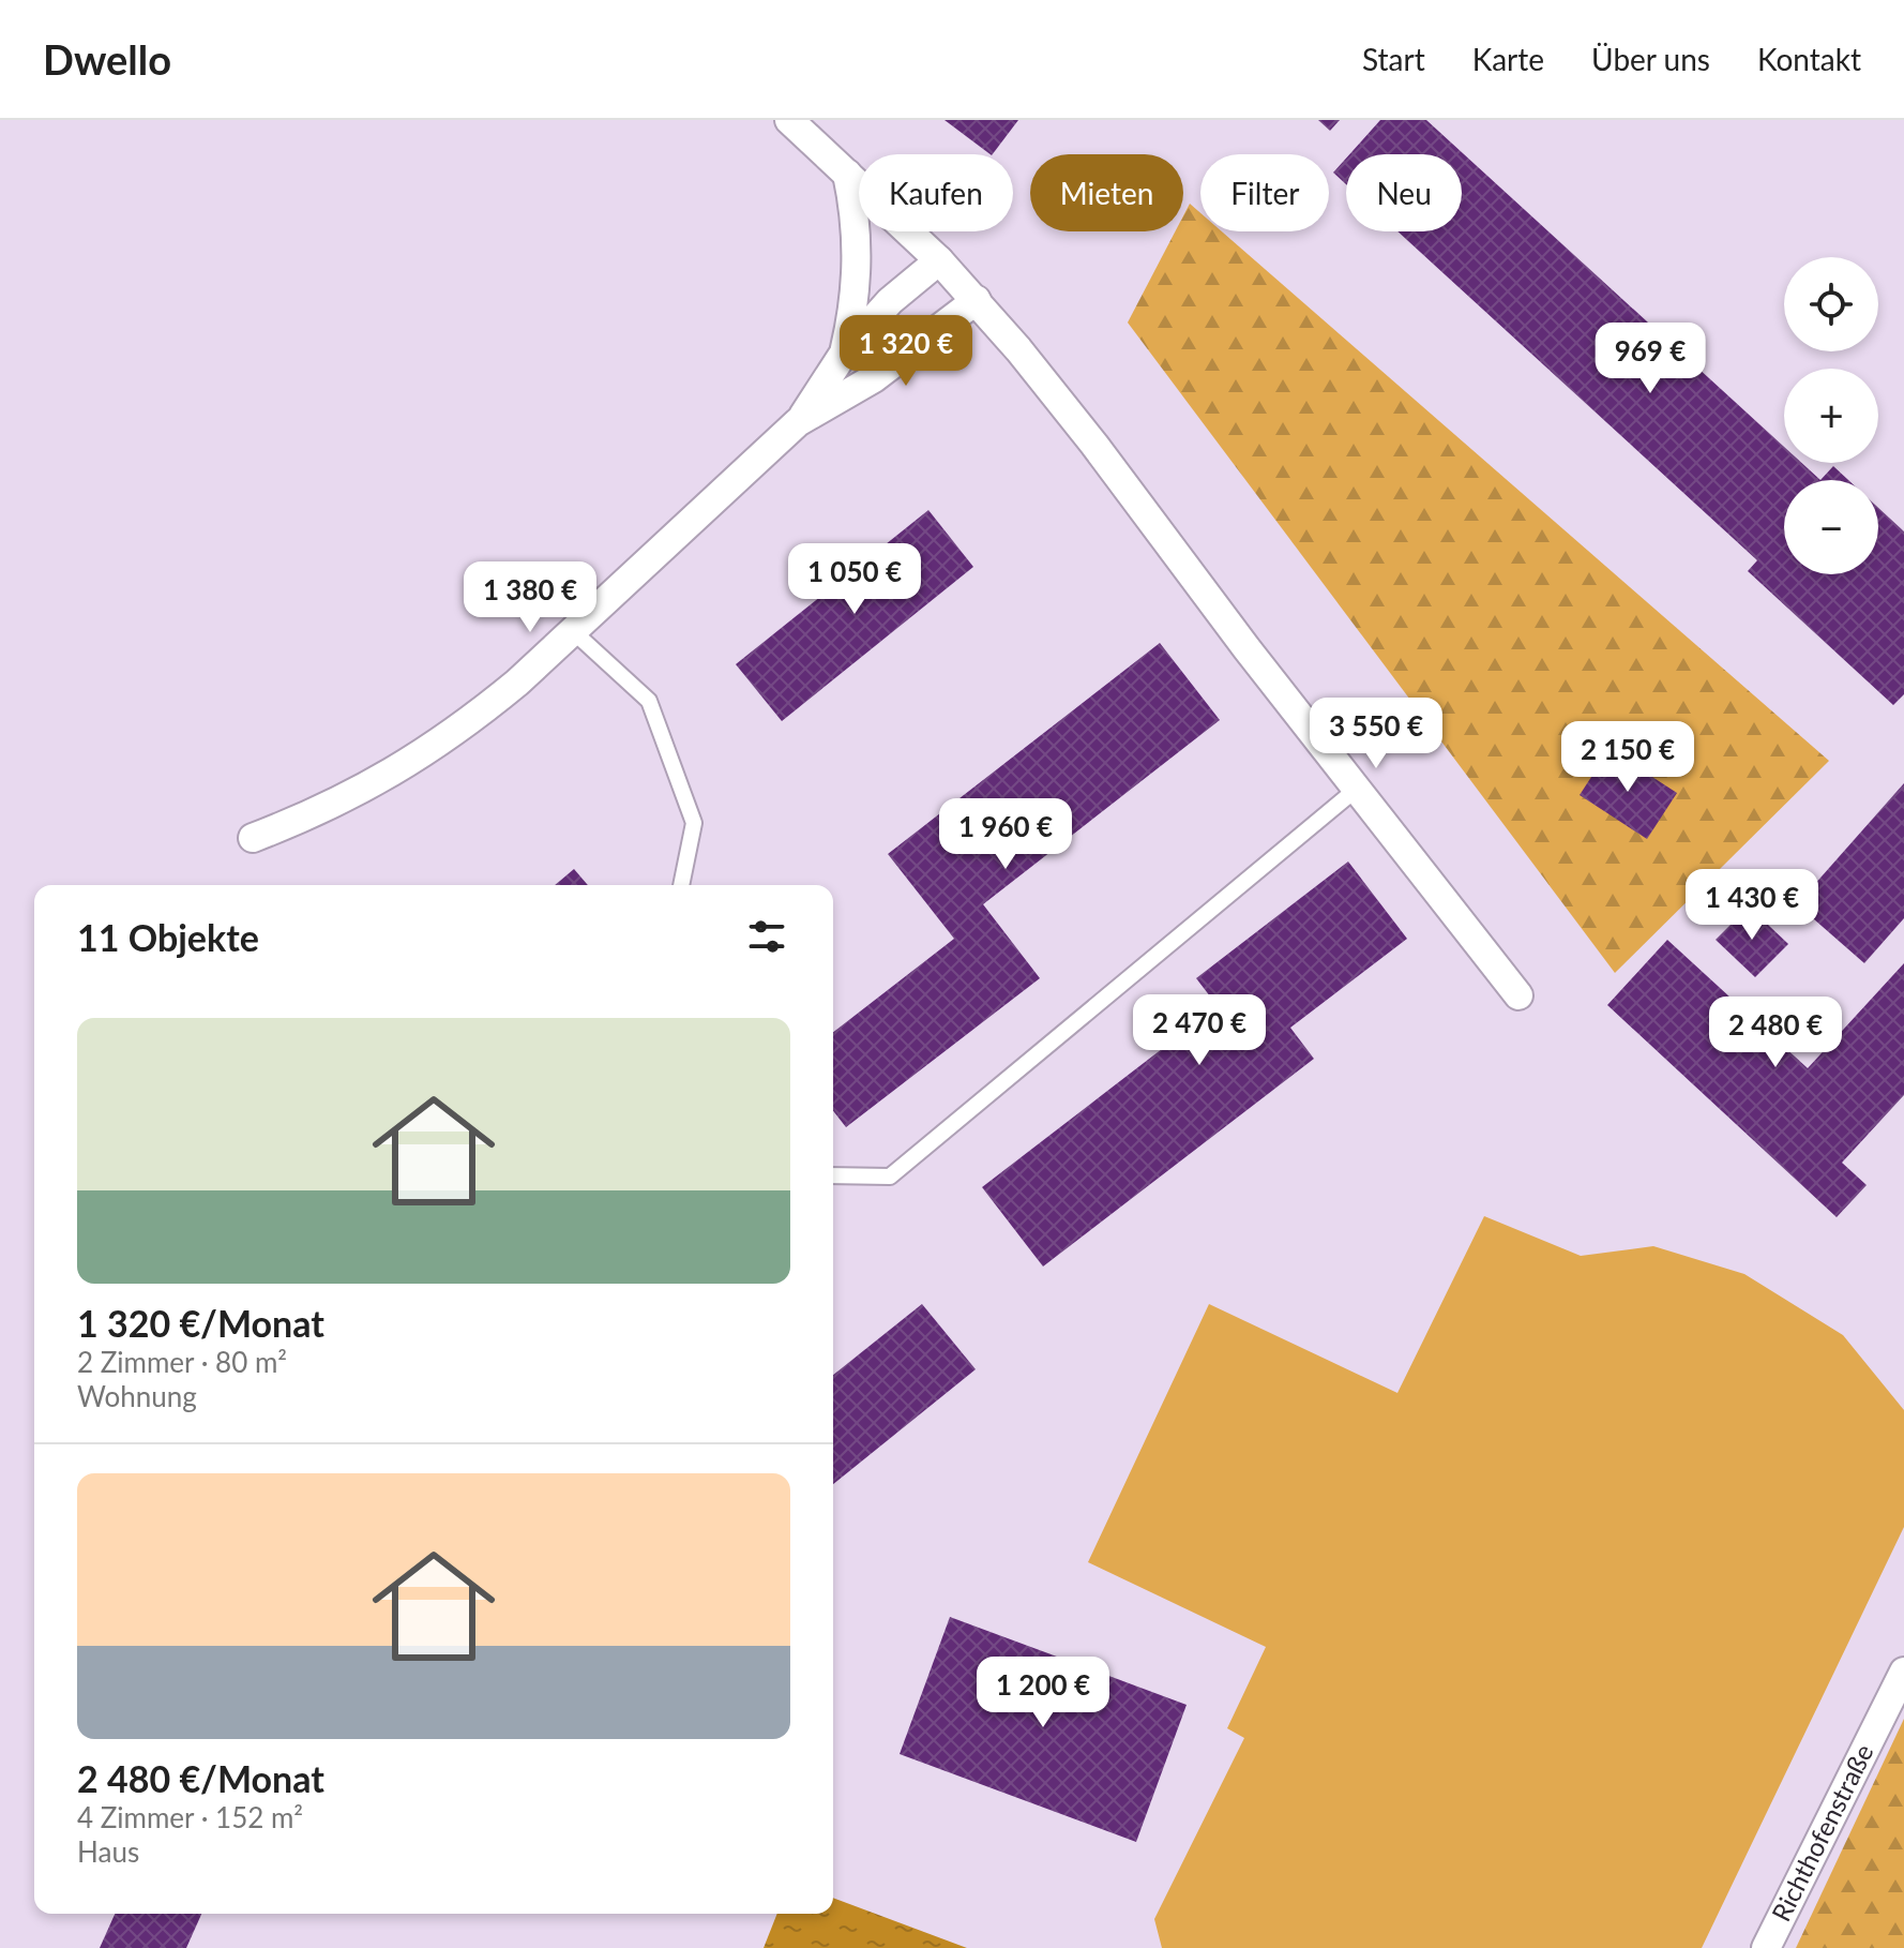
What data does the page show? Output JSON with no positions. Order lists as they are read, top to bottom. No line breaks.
{"streets":{"street":["Richthofenstraße"]},"page":{"header":"Dwello","nav":["Start","Karte","Über uns","Kontakt"],"chip":["Kaufen","Mieten","Filter","Neu"],"map_buttons":["+","−"],"price":["1 320 €","969 €","1 050 €","1 380 €","3 550 €","2 150 €","1 960 €","1 430 €","2 470 €","2 480 €","1 200 €"],"heading":"11 Objekte","list":[{"name":"1 320 €/Monat","note":"2 Zimmer · 80 m² · Wohnung"},{"name":"2 480 €/Monat","note":"4 Zimmer · 152 m² · Haus"}]}}
